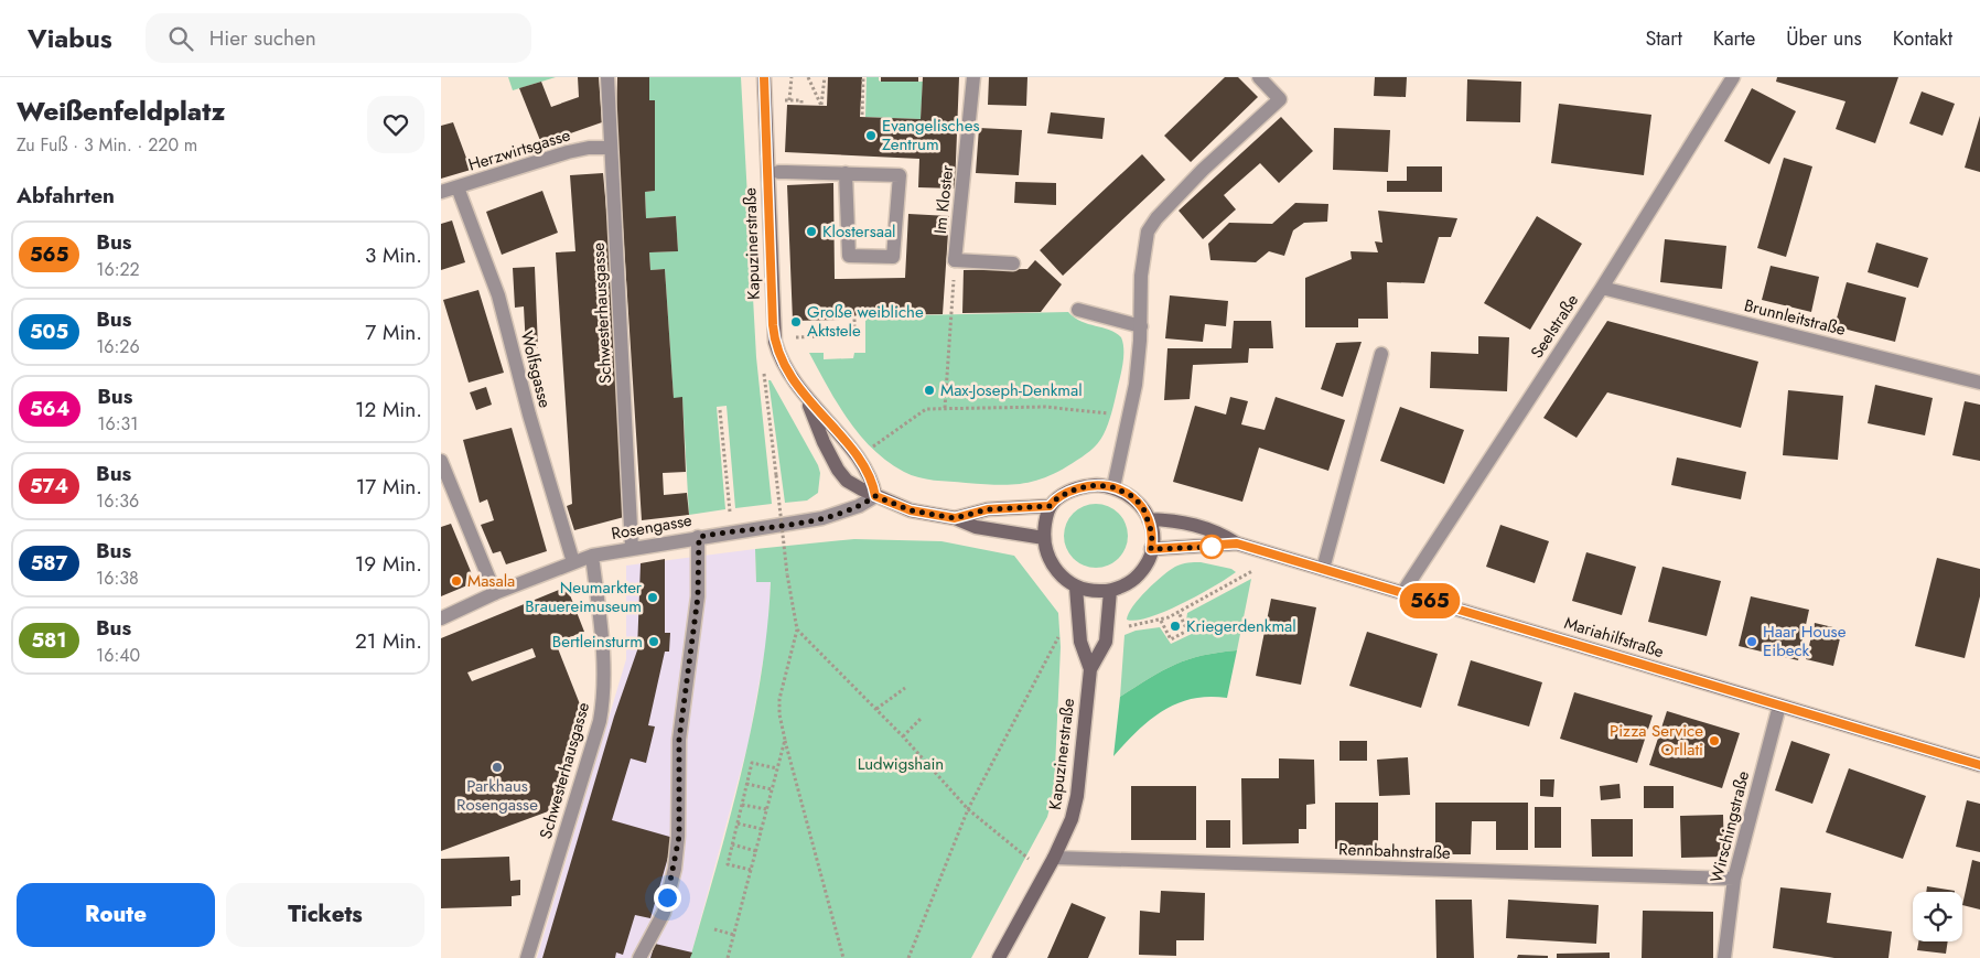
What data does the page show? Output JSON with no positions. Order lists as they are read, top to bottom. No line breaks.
{"streets":{"street":["Herzwirtsgasse","Im Kloster","Kapuzinerstraße","Schwesterhausgasse","Brunnleitstraße","Seelstraße","Wolfsgasse","Rosengasse","Mariahilfstraße","Wirschingstraße","Rennbahnstraße"]},"crossings":[["Herzwirtsgasse","Schwesterhausgasse"],["Herzwirtsgasse","Wolfsgasse"],["Kapuzinerstraße","Rosengasse"],["Kapuzinerstraße","Mariahilfstraße"],["Kapuzinerstraße","Rennbahnstraße"],["Schwesterhausgasse","Rosengasse"],["Brunnleitstraße","Seelstraße"],["Seelstraße","Mariahilfstraße"],["Wolfsgasse","Rosengasse"],["Mariahilfstraße","Wirschingstraße"],["Wirschingstraße","Rennbahnstraße"]],"parks":["Ludwigshain"],"places":["Evangelisches Zentrum","Klostersaal","Große weibliche Aktstele","Max-Joseph-Denkmal","Masala","Neumarkter Brauereimuseum","Kriegerdenkmal","Bertleinsturm","Haar House Eibeck","Pizza Service Orllati","Parkhaus Rosengasse"],"lines":["bus line 565"],"page":{"header":"Viabus","search":"Hier suchen","nav":["Start","Karte","Über uns","Kontakt"],"heading":[["Weißenfeldplatz","Zu Fuß · 3 Min. · 220 m"],"Abfahrten"],"on_map":"565","list":[{"mark":"565","name":"Bus","note":"16:22","value":"3 Min."},{"mark":"505","name":"Bus","note":"16:26","value":"7 Min."},{"mark":"564","name":"Bus","note":"16:31","value":"12 Min."},{"mark":"574","name":"Bus","note":"16:36","value":"17 Min."},{"mark":"587","name":"Bus","note":"16:38","value":"19 Min."},{"mark":"581","name":"Bus","note":"16:40","value":"21 Min."}],"buttons":["Route","Tickets"]}}
